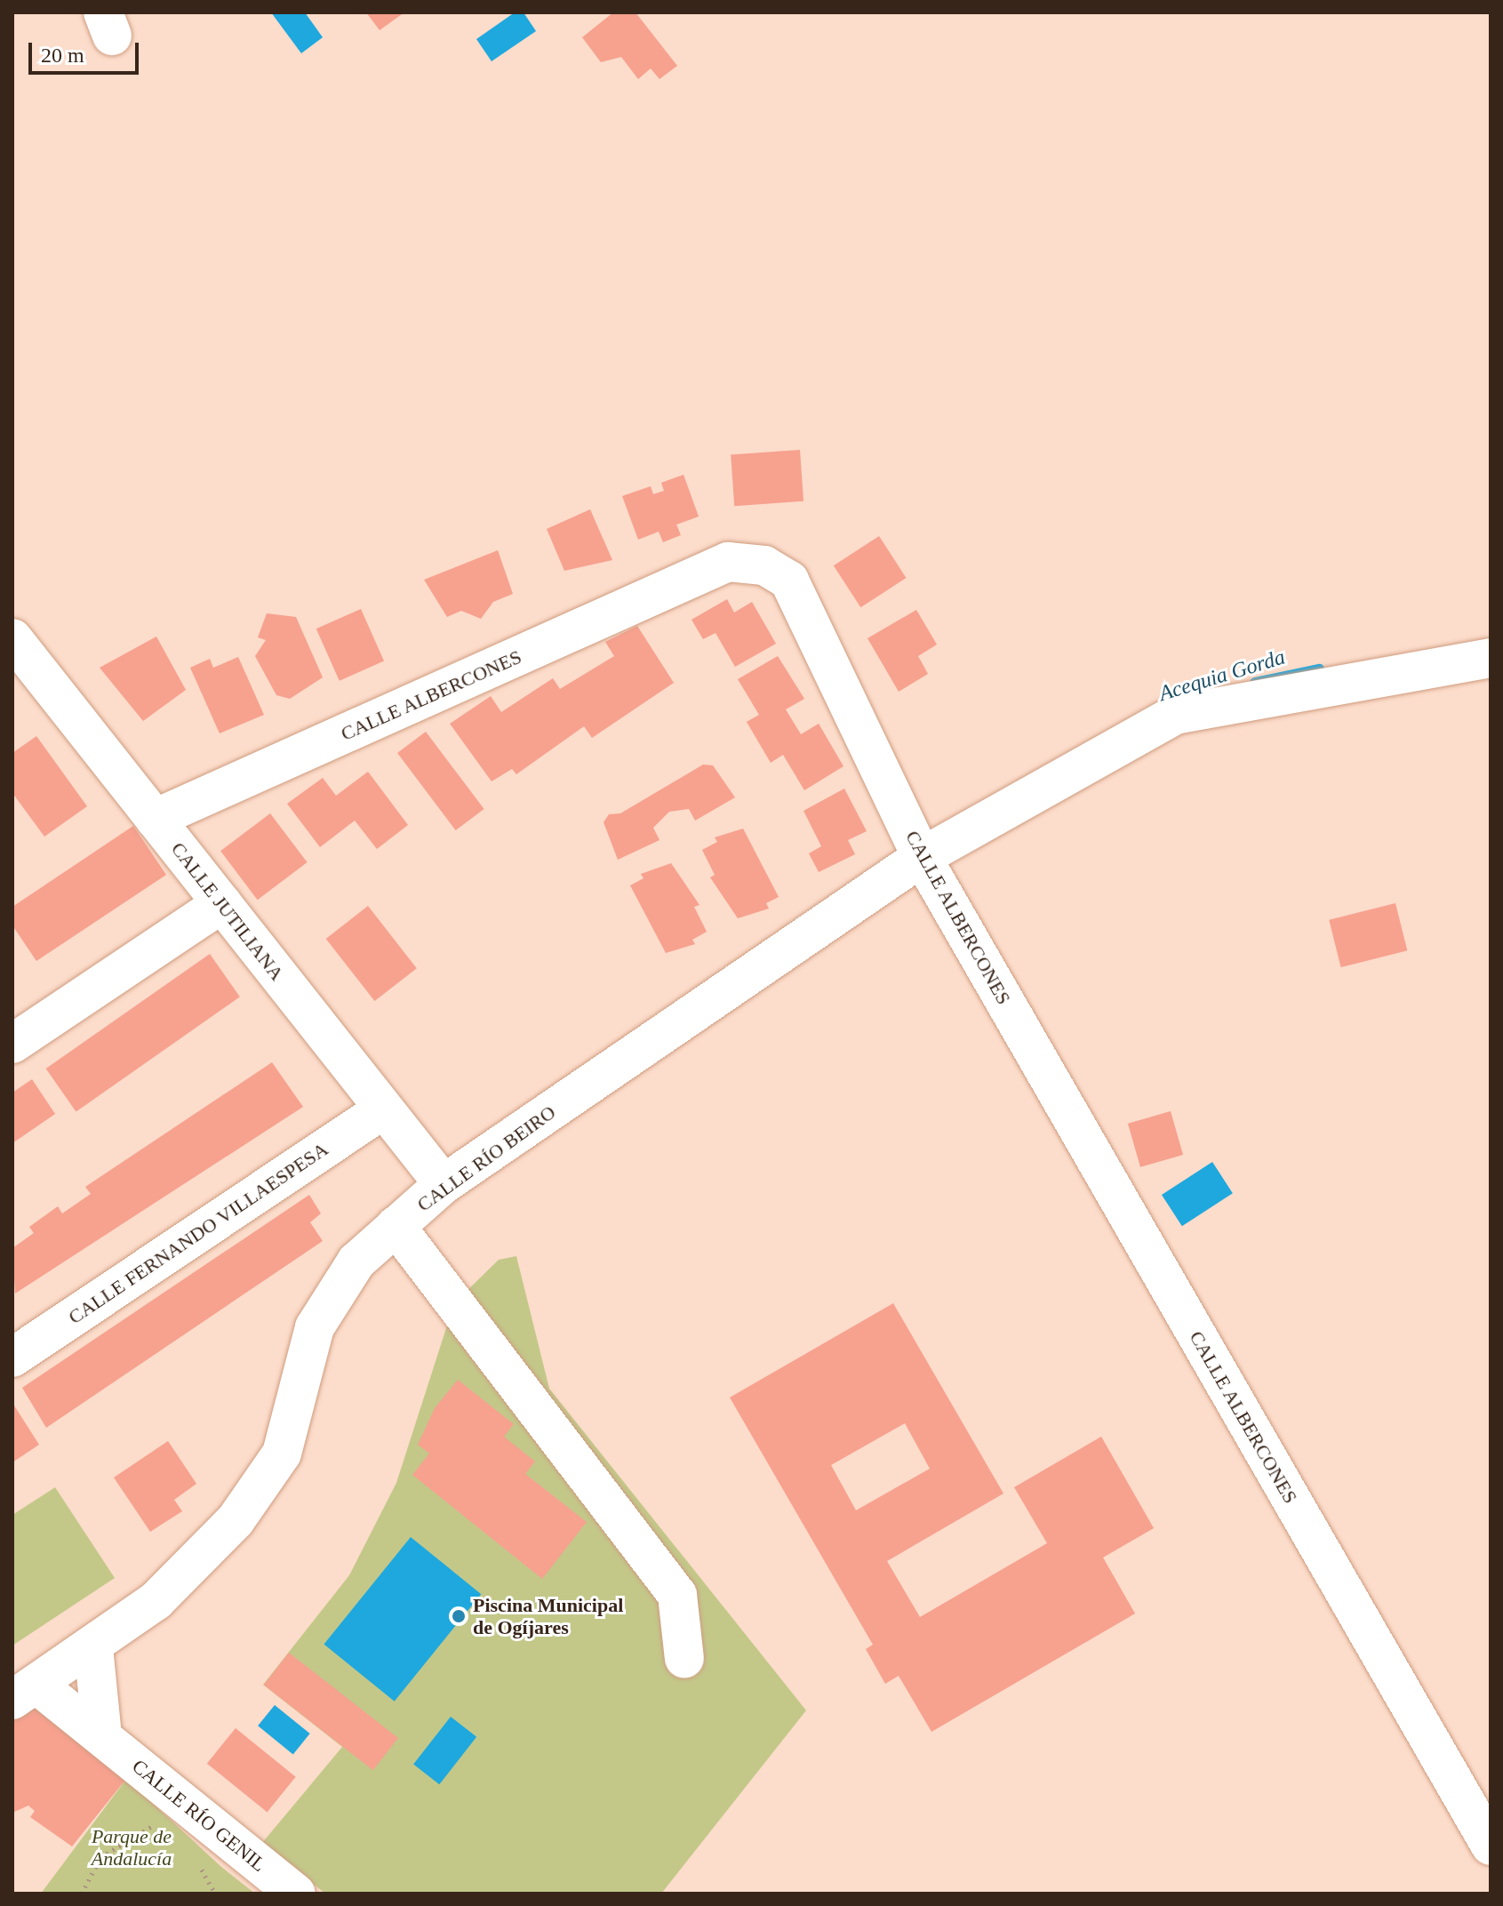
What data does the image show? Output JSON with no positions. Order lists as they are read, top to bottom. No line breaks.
{"streets":{"street":["CALLE ALBERCONES","CALLE JUTILIANA","CALLE RÍO BEIRO","CALLE FERNANDO VILLAESPESA","CALLE RÍO GENIL"]},"crossings":[["CALLE ALBERCONES","CALLE JUTILIANA"],["CALLE ALBERCONES","CALLE RÍO BEIRO"],["CALLE JUTILIANA","CALLE RÍO BEIRO"],["CALLE JUTILIANA","CALLE FERNANDO VILLAESPESA"],["CALLE RÍO BEIRO","CALLE RÍO GENIL"]],"water":["Acequia Gorda"],"parks":["Parque de Andalucía"],"places":["Piscina Municipal de Ogíjares"],"scale_bar":"20 m"}
